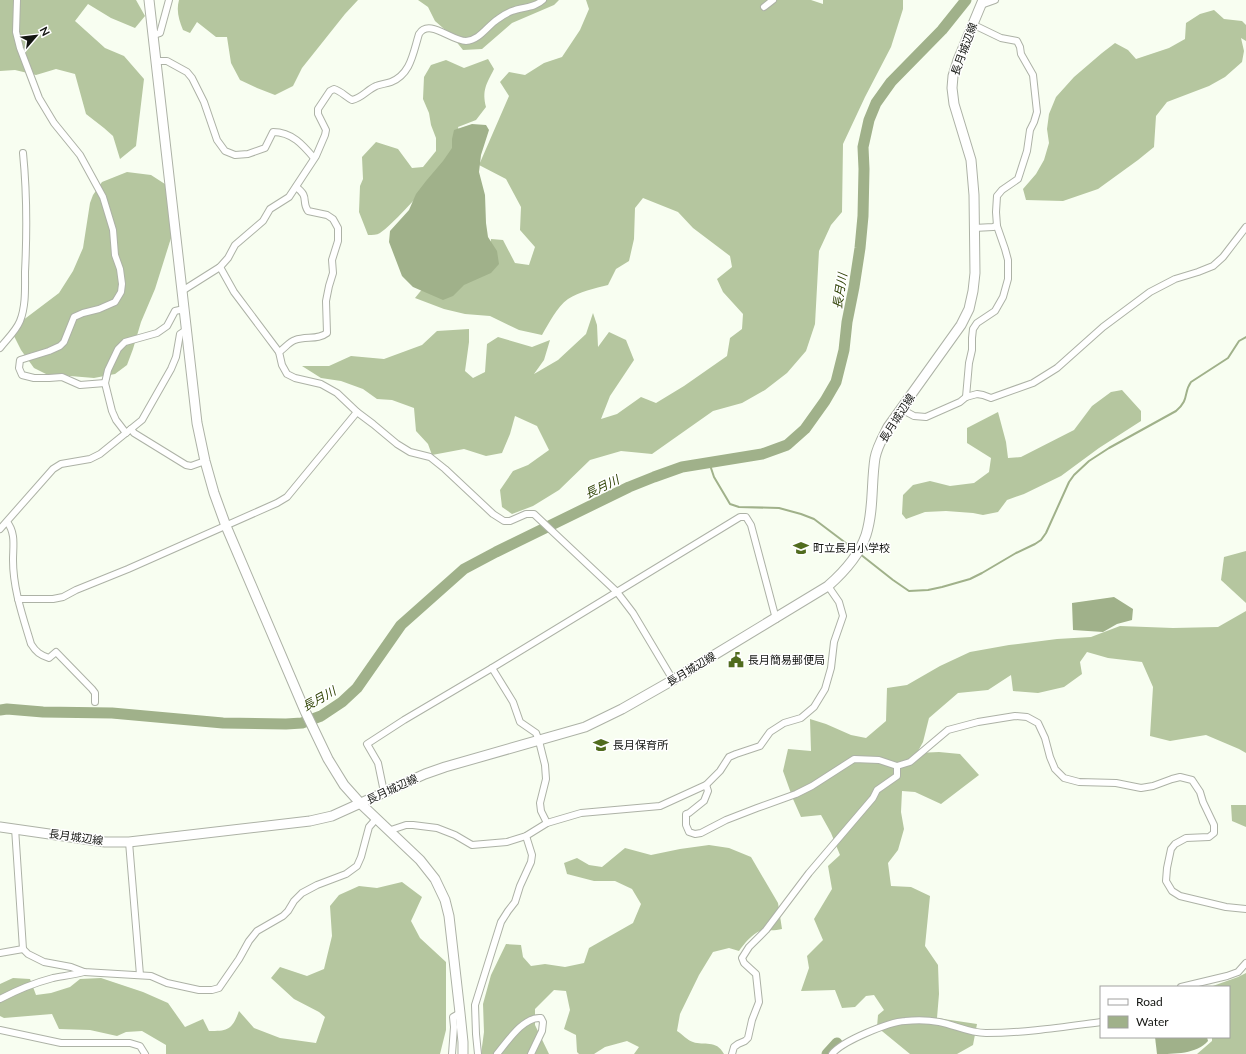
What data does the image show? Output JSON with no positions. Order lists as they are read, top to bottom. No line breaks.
{"streets":{"main road":["長月城辺線"]},"water":["長月川"],"places":{"school or university":["町立長月小学校","長月保育所"],"public building":["長月簡易郵便局"]},"legend":["Road","Water"],"north":"top right"}
